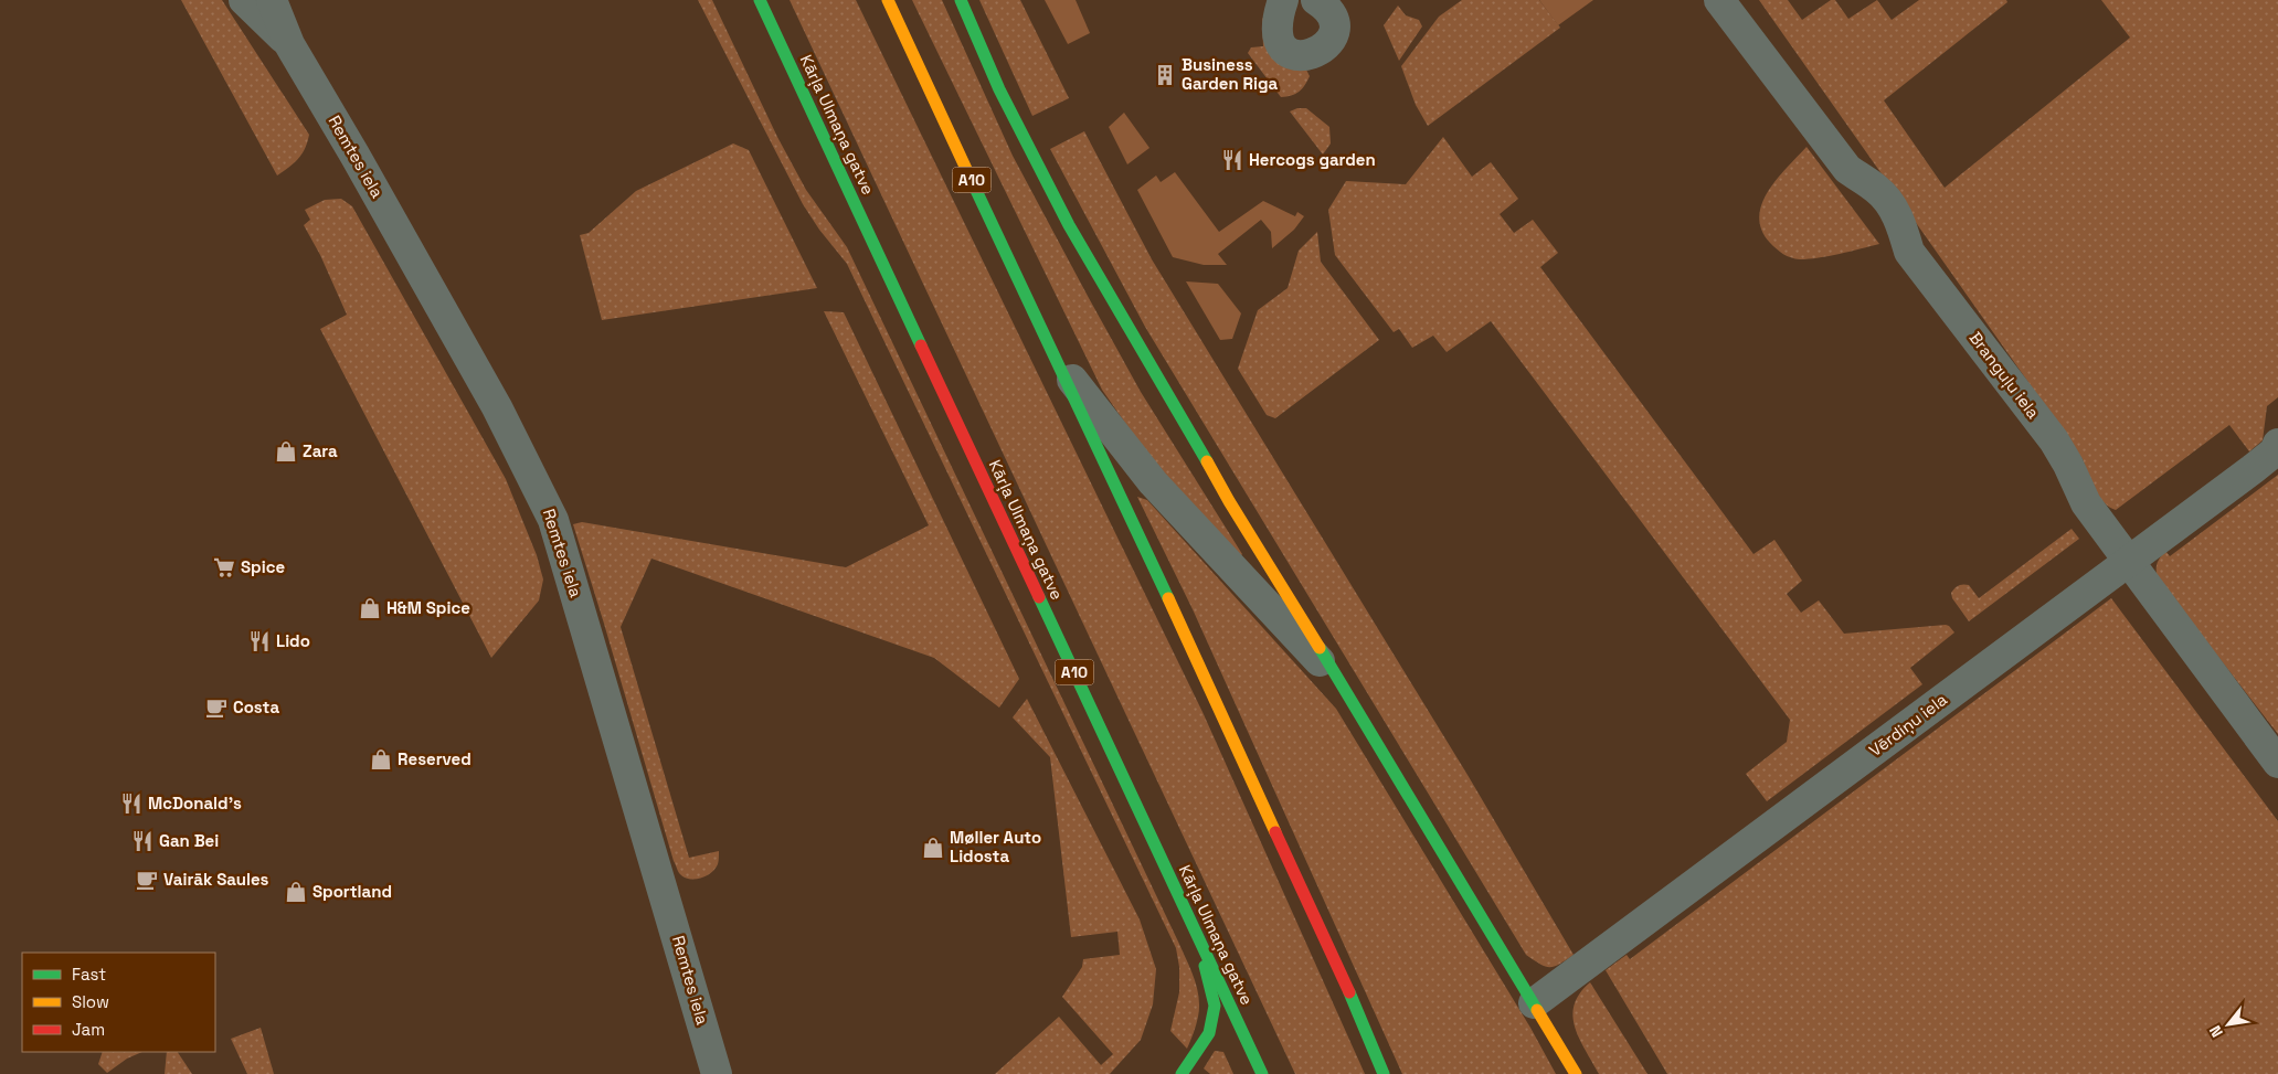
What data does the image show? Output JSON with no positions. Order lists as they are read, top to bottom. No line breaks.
{"streets":{"main road":["Kārļa Ulmaņa gatve","A10"],"street":["Remtes iela","Branguļu iela","Vērdiņu iela"]},"crossings":[["Branguļu iela","Vērdiņu iela"]],"places":{"building":["Business Garden Riga"],"restaurant":["Hercogs garden","Lido","McDonald's","Gan Bei"],"shop":["Zara","H&M Spice","Reserved","Møller Auto Lidosta","Sportland"],"supermarket":["Spice"],"cafe":["Costa","Vairāk Saules"]},"legend":["Fast","Slow","Jam"],"north":"bottom left"}
